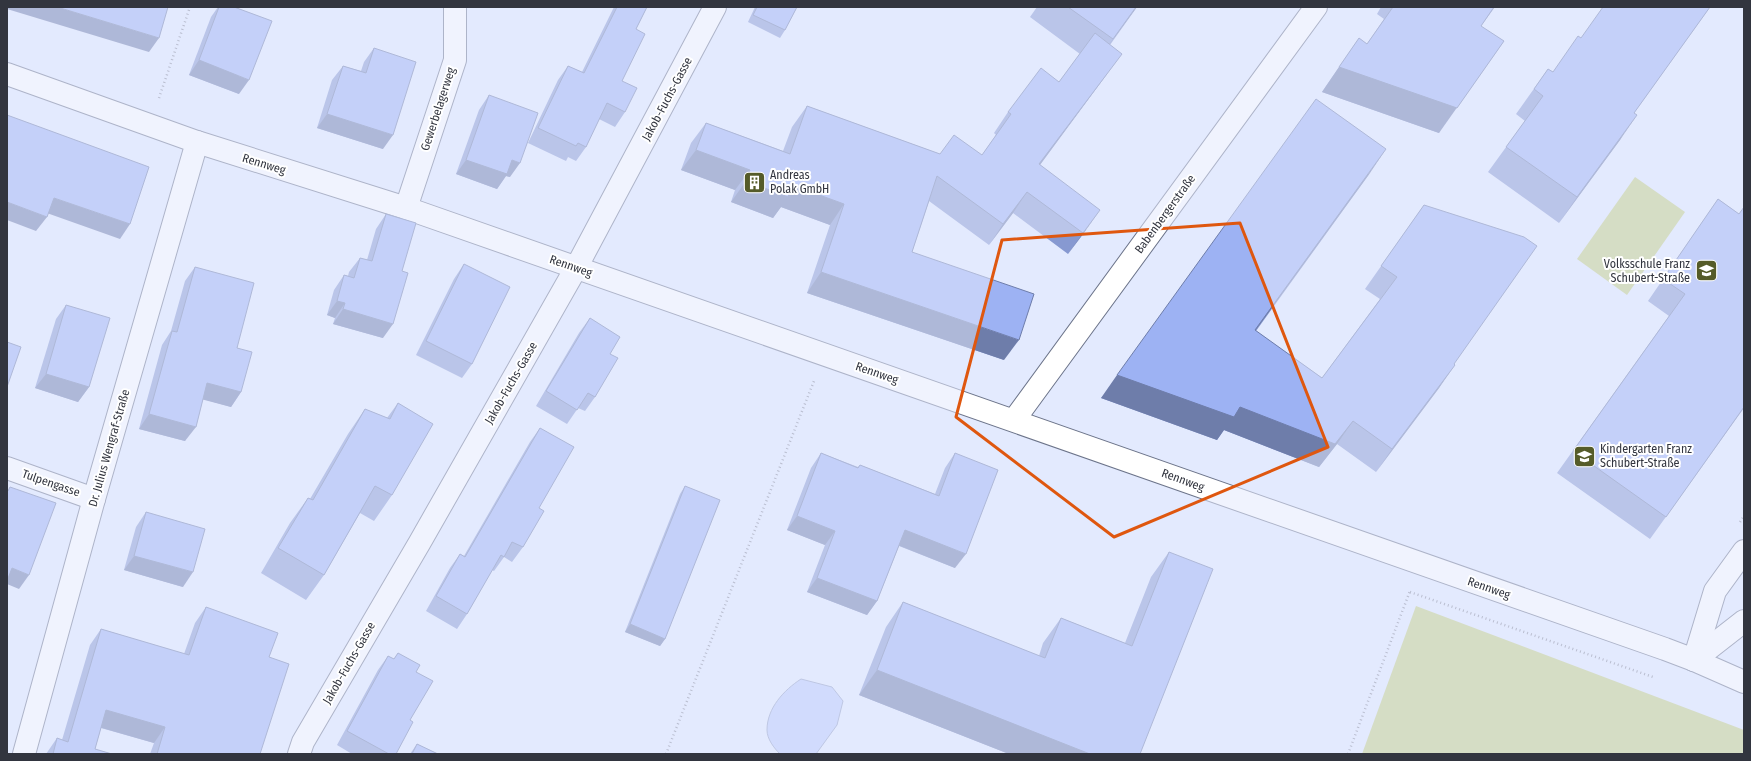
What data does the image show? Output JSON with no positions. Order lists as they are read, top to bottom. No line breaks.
{"streets":{"street":["Jakob-Fuchs-Gasse","Gewerbelagerweg","Rennweg","Babenbergerstraße","Dr. Julius Wengraf-Straße","Tulpengasse"]},"crossings":[["Jakob-Fuchs-Gasse","Rennweg"],["Gewerbelagerweg","Rennweg"],["Rennweg","Babenbergerstraße"],["Rennweg","Dr. Julius Wengraf-Straße"],["Dr. Julius Wengraf-Straße","Tulpengasse"]],"places":{"building":["Andreas Polak GmbH"],"school or university":["Volksschule Franz Schubert-Straße","Kindergarten Franz Schubert-Straße"]}}
